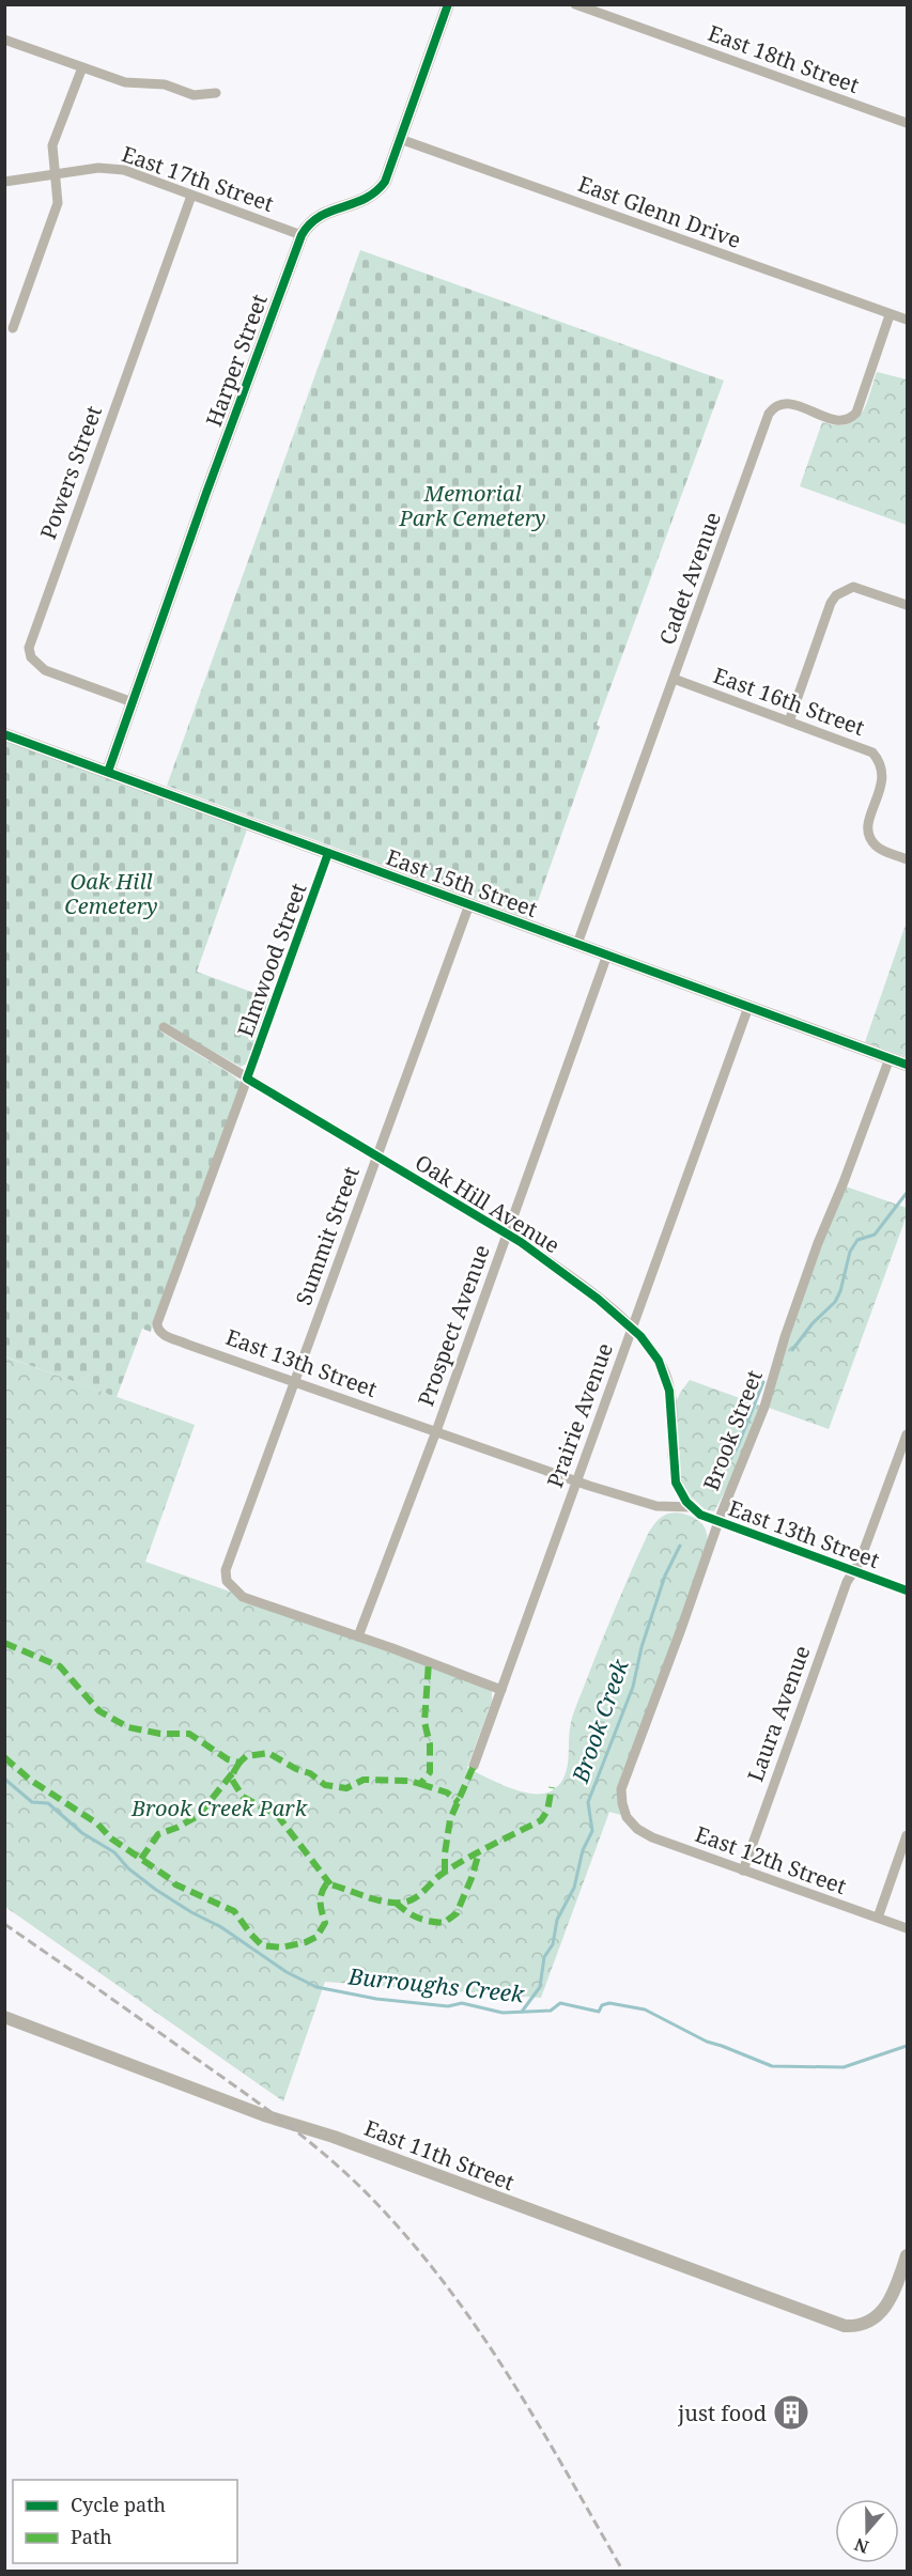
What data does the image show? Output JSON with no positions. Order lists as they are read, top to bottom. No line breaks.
{"streets":{"street":["East 18th Street","East 17th Street","East Glenn Drive","Harper Street","Powers Street","Cadet Avenue","East 16th Street","East 15th Street","Elmwood Street","Oak Hill Avenue","Summit Street","Prospect Avenue","East 13th Street","Prairie Avenue","Brook Street","Laura Avenue","East 12th Street","East 11th Street"]},"crossings":[["East 17th Street","Harper Street"],["East 17th Street","Powers Street"],["East Glenn Drive","Harper Street"],["East Glenn Drive","Cadet Avenue"],["Harper Street","Powers Street"],["Harper Street","East 15th Street"],["Cadet Avenue","East 16th Street"],["Cadet Avenue","East 15th Street"],["East 15th Street","Elmwood Street"],["East 15th Street","Summit Street"],["East 15th Street","Prospect Avenue"],["East 15th Street","Prairie Avenue"],["East 15th Street","Brook Street"],["Elmwood Street","Oak Hill Avenue"],["Elmwood Street","East 13th Street"],["Oak Hill Avenue","Summit Street"],["Oak Hill Avenue","Prospect Avenue"],["Oak Hill Avenue","East 13th Street"],["Oak Hill Avenue","Prairie Avenue"],["Summit Street","Prospect Avenue"],["Summit Street","East 13th Street"],["Prospect Avenue","East 13th Street"],["East 13th Street","Prairie Avenue"],["East 13th Street","Brook Street"],["East 13th Street","Laura Avenue"],["Brook Street","East 12th Street"],["Laura Avenue","East 12th Street"]],"water":["Brook Creek","Burroughs Creek"],"parks":["Memorial Park Cemetery","Oak Hill Cemetery","Brook Creek Park"],"places":{"building":["just food"]},"legend":["Cycle path","Path"],"north":"bottom"}
